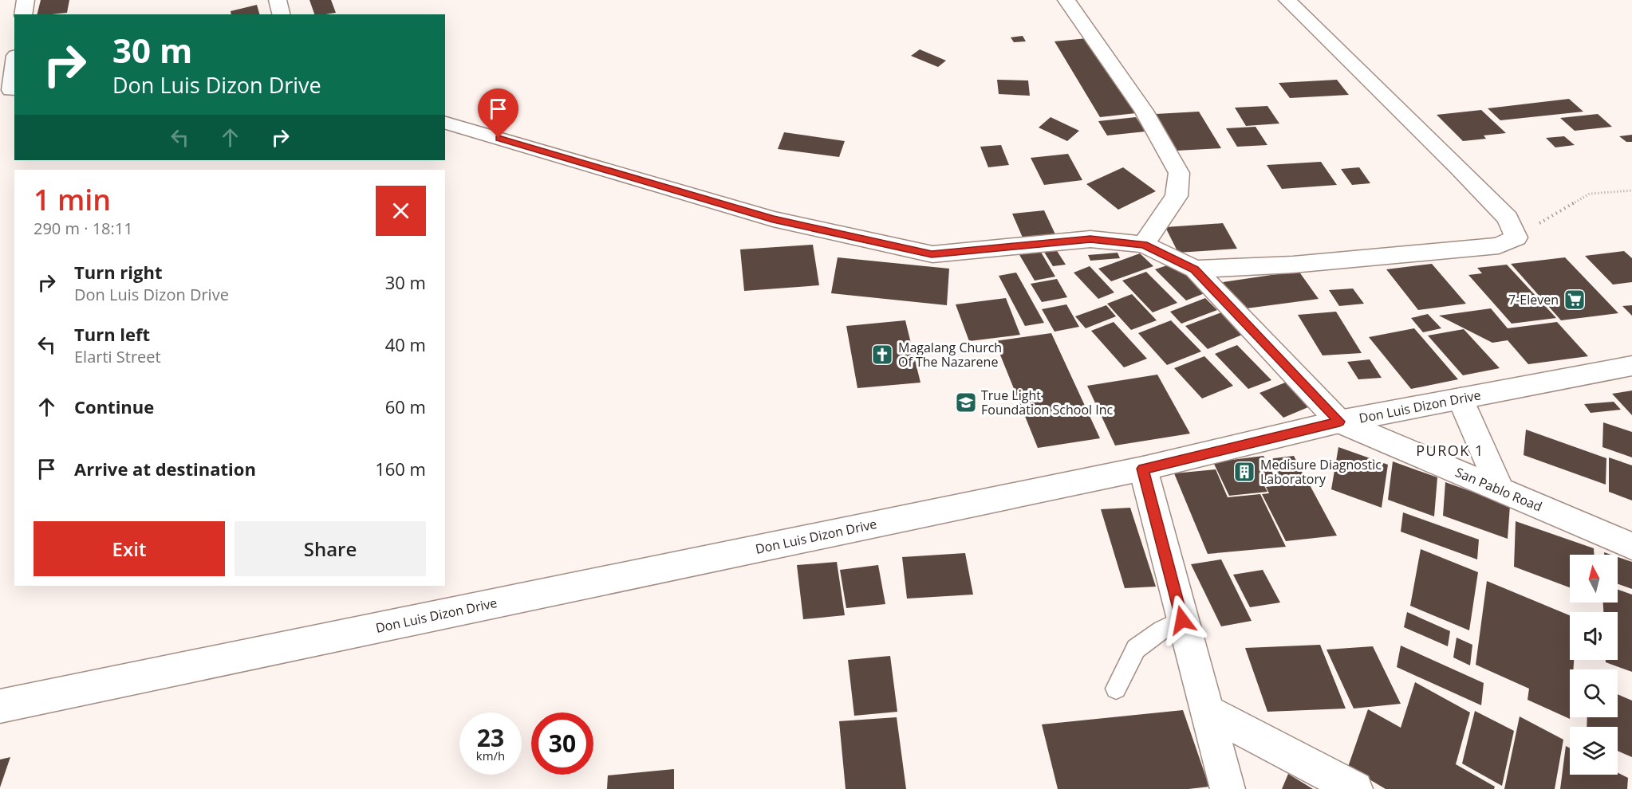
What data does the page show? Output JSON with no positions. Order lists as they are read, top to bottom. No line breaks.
{"streets":{"street":["Don Luis Dizon Drive","San Pablo Road"]},"crossings":[["Don Luis Dizon Drive","San Pablo Road"]],"districts":["PUROK 1"],"places":{"supermarket":["7-Eleven"],"church":["Magalang Church Of The Nazarene"],"school or university":["True Light Foundation School Inc"],"building":["Medisure Diagnostic Laboratory"]},"north":"top","page":{"turn":["30 m","Don Luis Dizon Drive"],"heading":["1 min","290 m · 18:11"],"list":[{"name":"Turn right","note":"Don Luis Dizon Drive","value":"30 m"},{"name":"Turn left","note":"Elarti Street","value":"40 m"},{"name":"Continue","value":"60 m"},{"name":"Arrive at destination","value":"160 m"}],"buttons":["Exit","Share"],"speed":"23 km/h","limit":"30"}}
